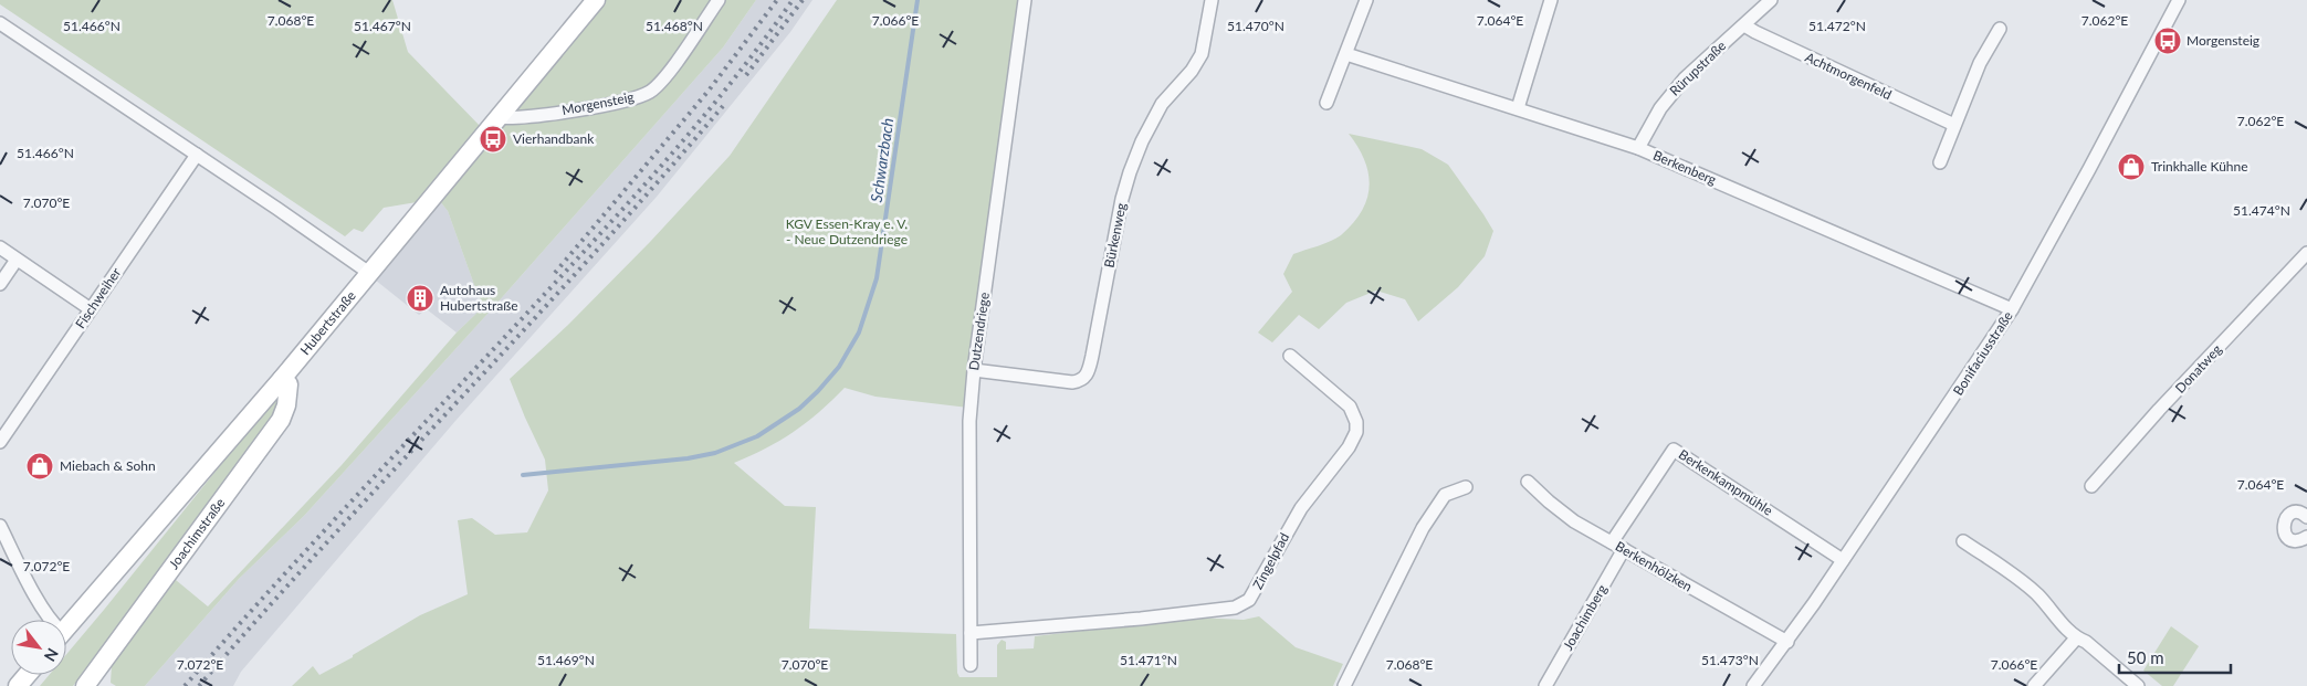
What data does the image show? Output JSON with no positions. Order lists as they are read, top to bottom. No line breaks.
{"streets":{"street":["Rürupstraße","Achtmorgenfeld","Morgensteig","Berkenberg","Bürkenweg","Fischweiher","Hubertstraße","Dutzendriege","Bonifaciusstraße","Donatweg","Berkenkampmühle","Joachimstraße","Zingelpfad","Berkenhölzken","Joachimberg"]},"crossings":[["Rürupstraße","Achtmorgenfeld"],["Rürupstraße","Berkenberg"],["Morgensteig","Hubertstraße"],["Berkenberg","Bonifaciusstraße"],["Bürkenweg","Dutzendriege"],["Hubertstraße","Joachimstraße"],["Dutzendriege","Zingelpfad"],["Bonifaciusstraße","Berkenkampmühle"],["Bonifaciusstraße","Berkenhölzken"],["Berkenkampmühle","Berkenhölzken"],["Berkenhölzken","Joachimberg"]],"water":["Schwarzbach"],"parks":["KGV Essen-Kray e. V. - Neue Dutzendriege"],"places":{"bus stop":["Morgensteig","Vierhandbank"],"shop":["Trinkhalle Kühne","Miebach & Sohn"],"building":["Autohaus Hubertstraße"]},"scale_bar":"50 m","north":"bottom right","coordinates":["7.068°E","7.066°E","7.064°E","7.062°E","51.467°N","51.468°N","51.472°N","51.466°N","51.470°N","7.070°E","51.474°N","7.072°E","51.469°N","51.471°N","51.473°N"]}
